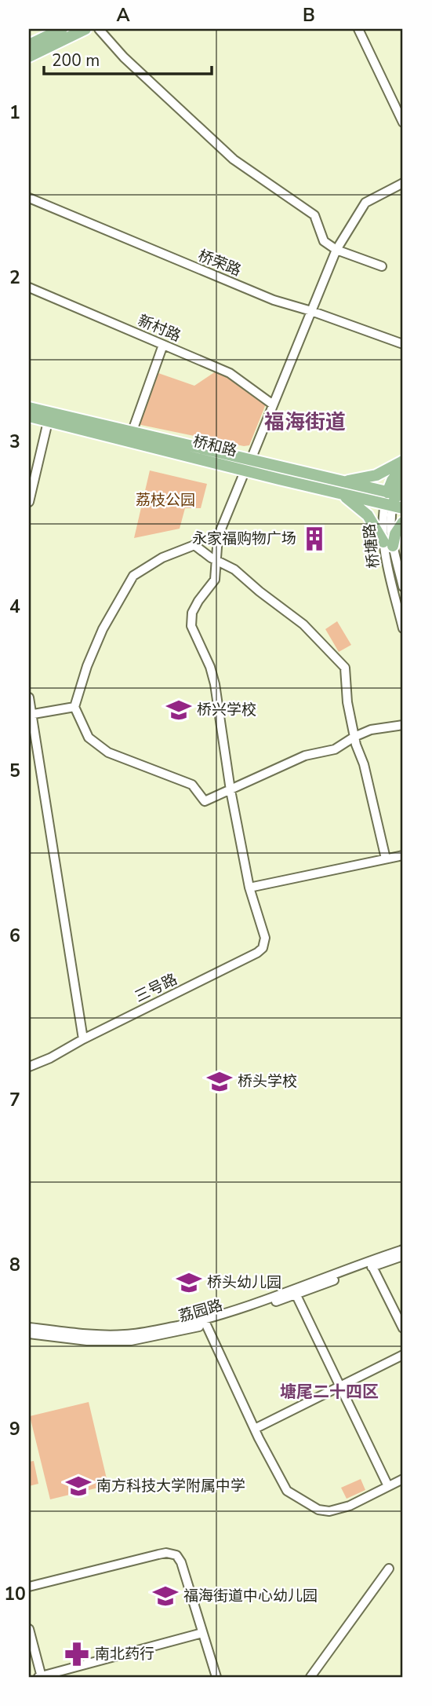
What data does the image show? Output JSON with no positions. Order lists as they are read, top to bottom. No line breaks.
{"streets":{"main road":["桥和路"],"street":["桥荣路","新村路","桥塘路","三号路","荔园路"]},"crossings":[["桥和路","桥塘路"]],"districts":["福海街道","塘尾二十四区"],"parks":["荔枝公园"],"places":{"building":["永家福购物广场"],"school or university":["桥兴学校","桥头学校","桥头幼儿园","南方科技大学附属中学","福海街道中心幼儿园"],"pharmacy":["南北药行"]},"scale_bar":"200 m","grid":{"columns":["A","B"],"rows":["1","2","3","4","5","6","7","8","9","10"]}}
